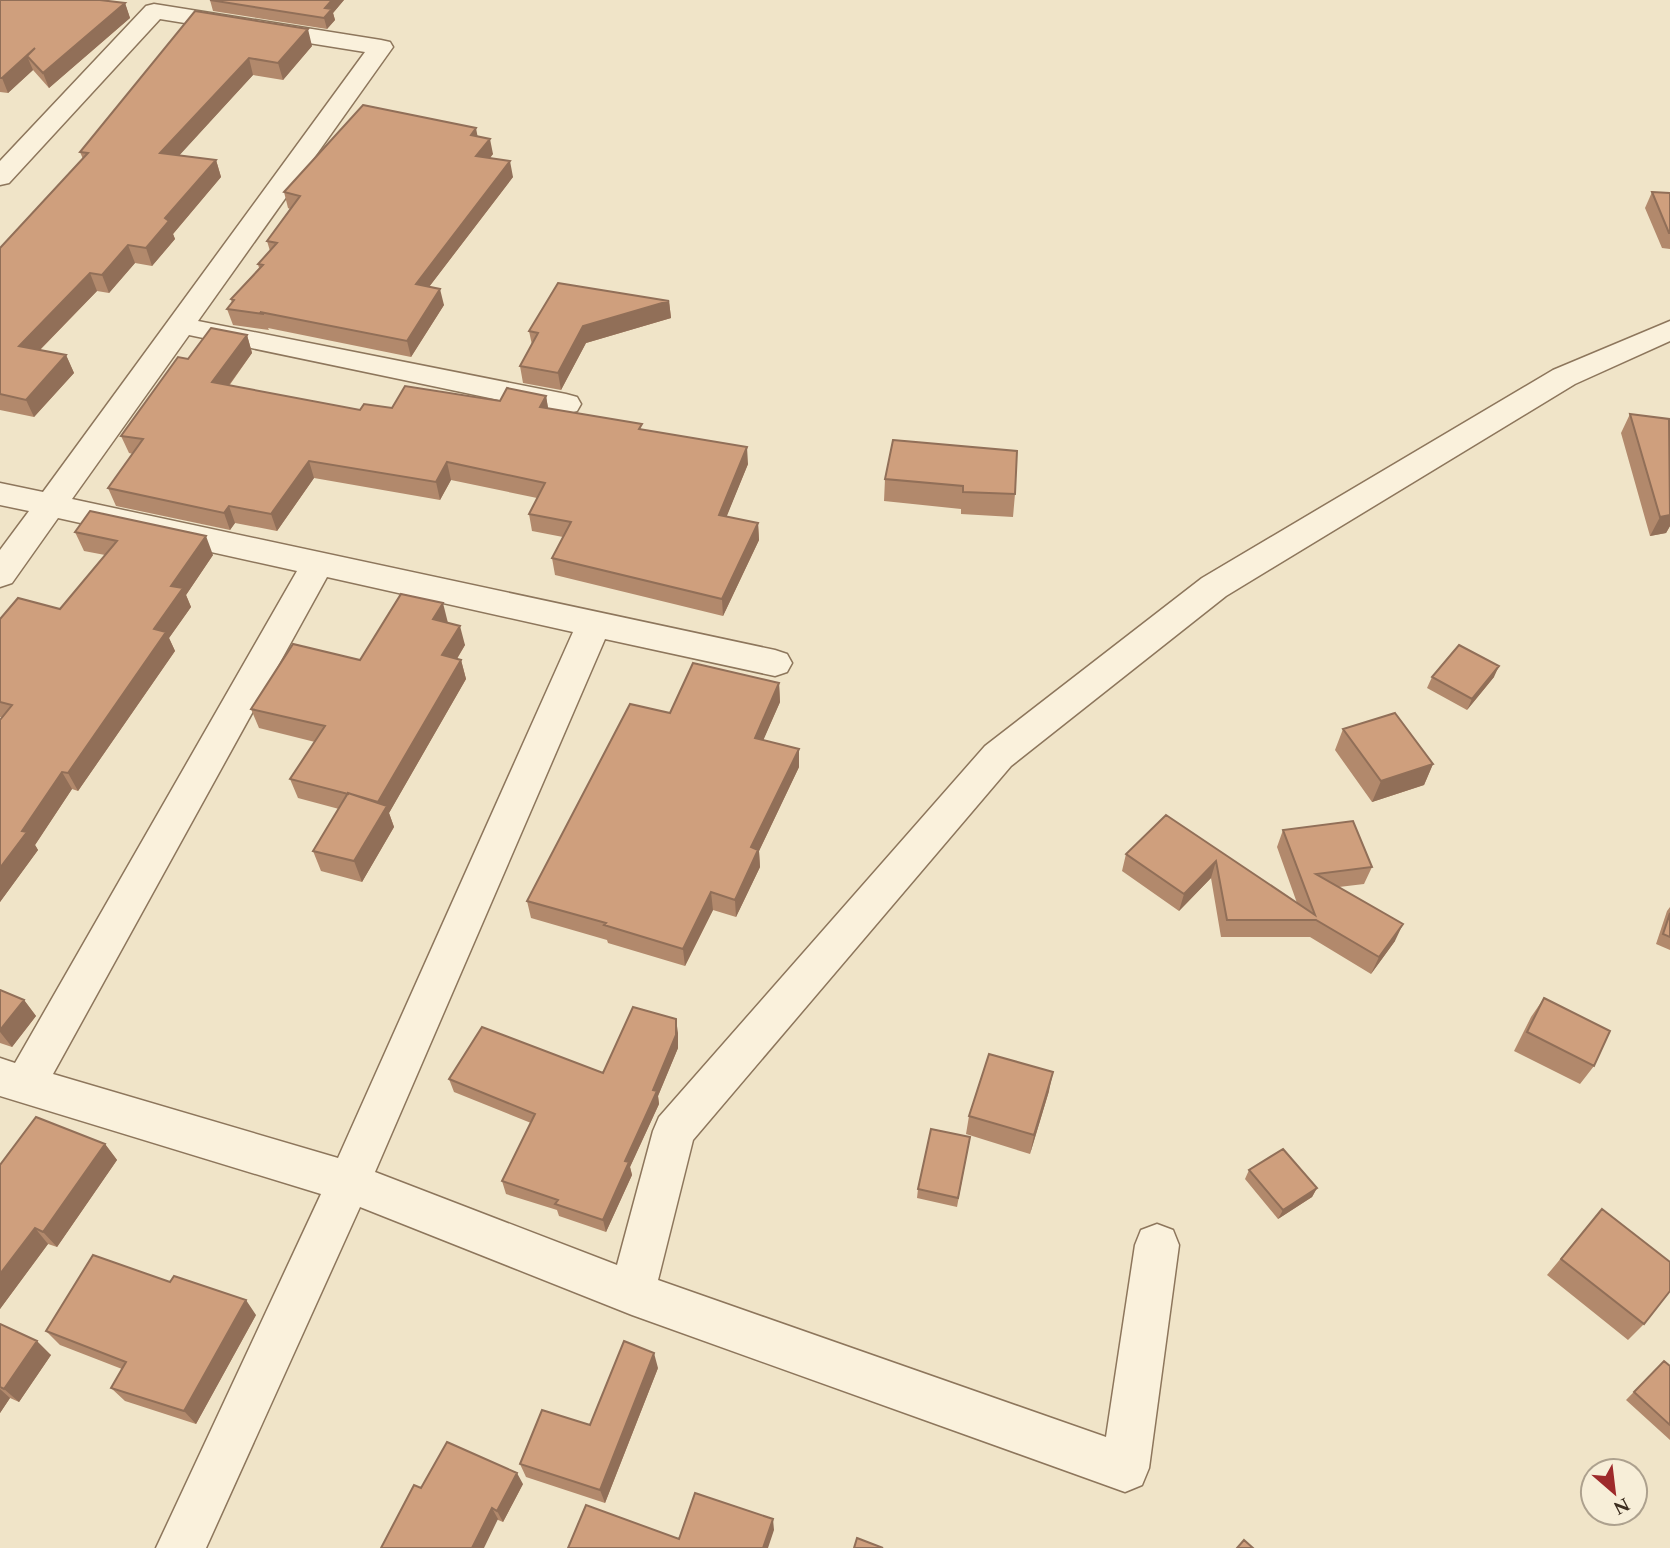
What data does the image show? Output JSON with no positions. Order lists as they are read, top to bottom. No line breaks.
{"north":"bottom right"}
